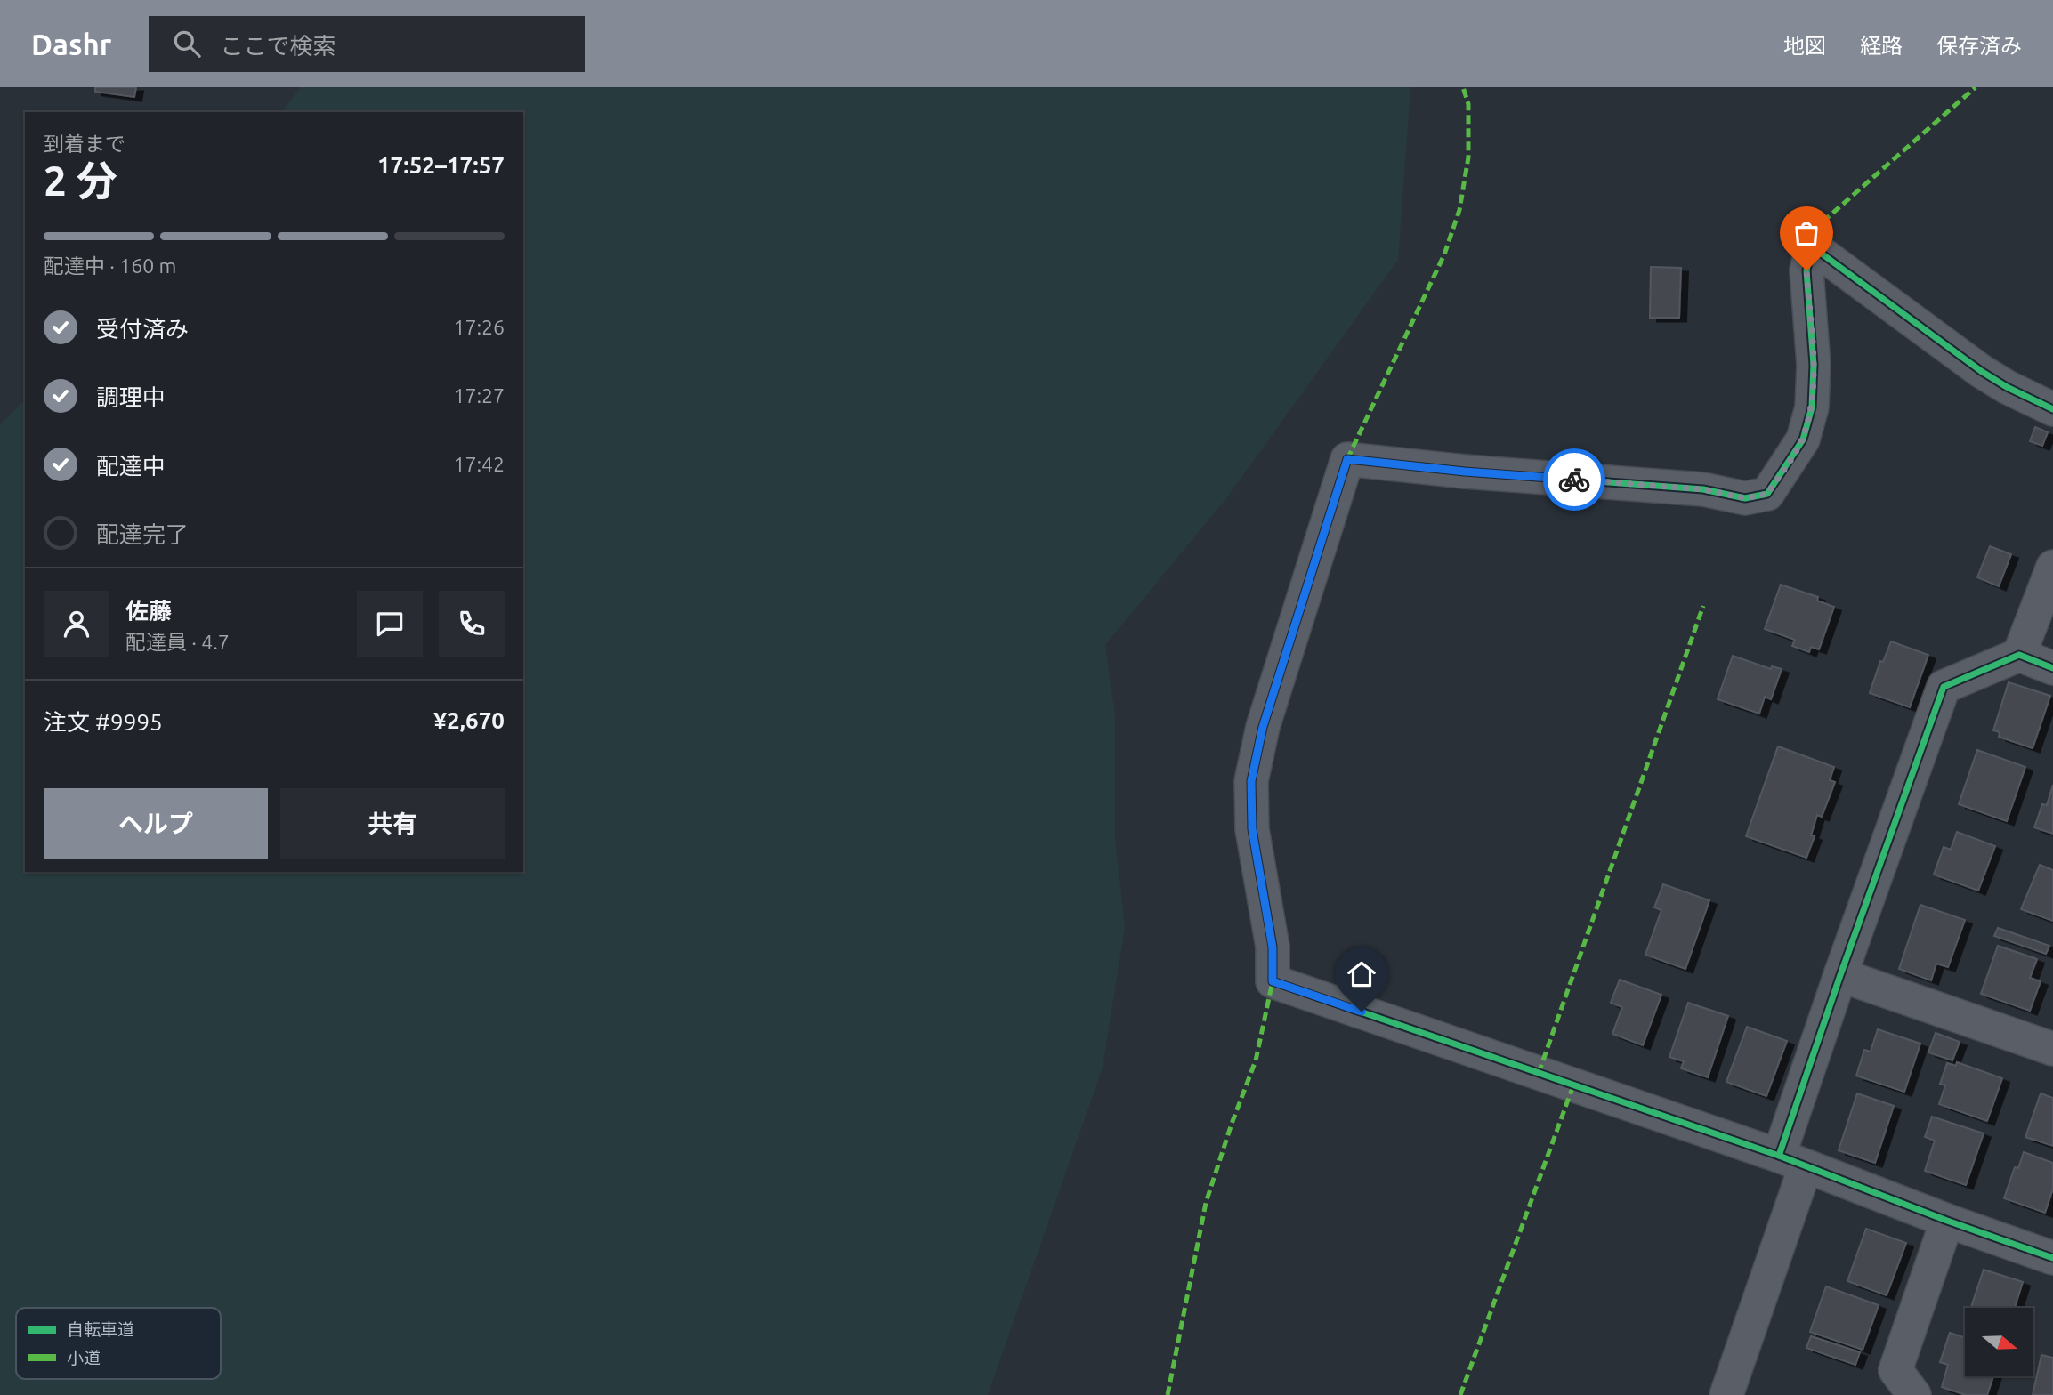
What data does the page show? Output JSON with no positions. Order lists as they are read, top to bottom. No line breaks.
{"legend":["自転車道","小道"],"north":"right","page":{"header":"Dashr","search":"ここで検索","nav":["地図","経路","保存済み"],"heading":["2 分","到着まで","17:52–17:57"],"panel":["佐藤","配達員 · 4.7","注文 #9995","¥2,670"],"bar":"配達中 · 160 m","list":[["受付済み","17:26"],["調理中","17:27"],["配達中","17:42"],"配達完了"],"buttons":["ヘルプ","共有"]}}
